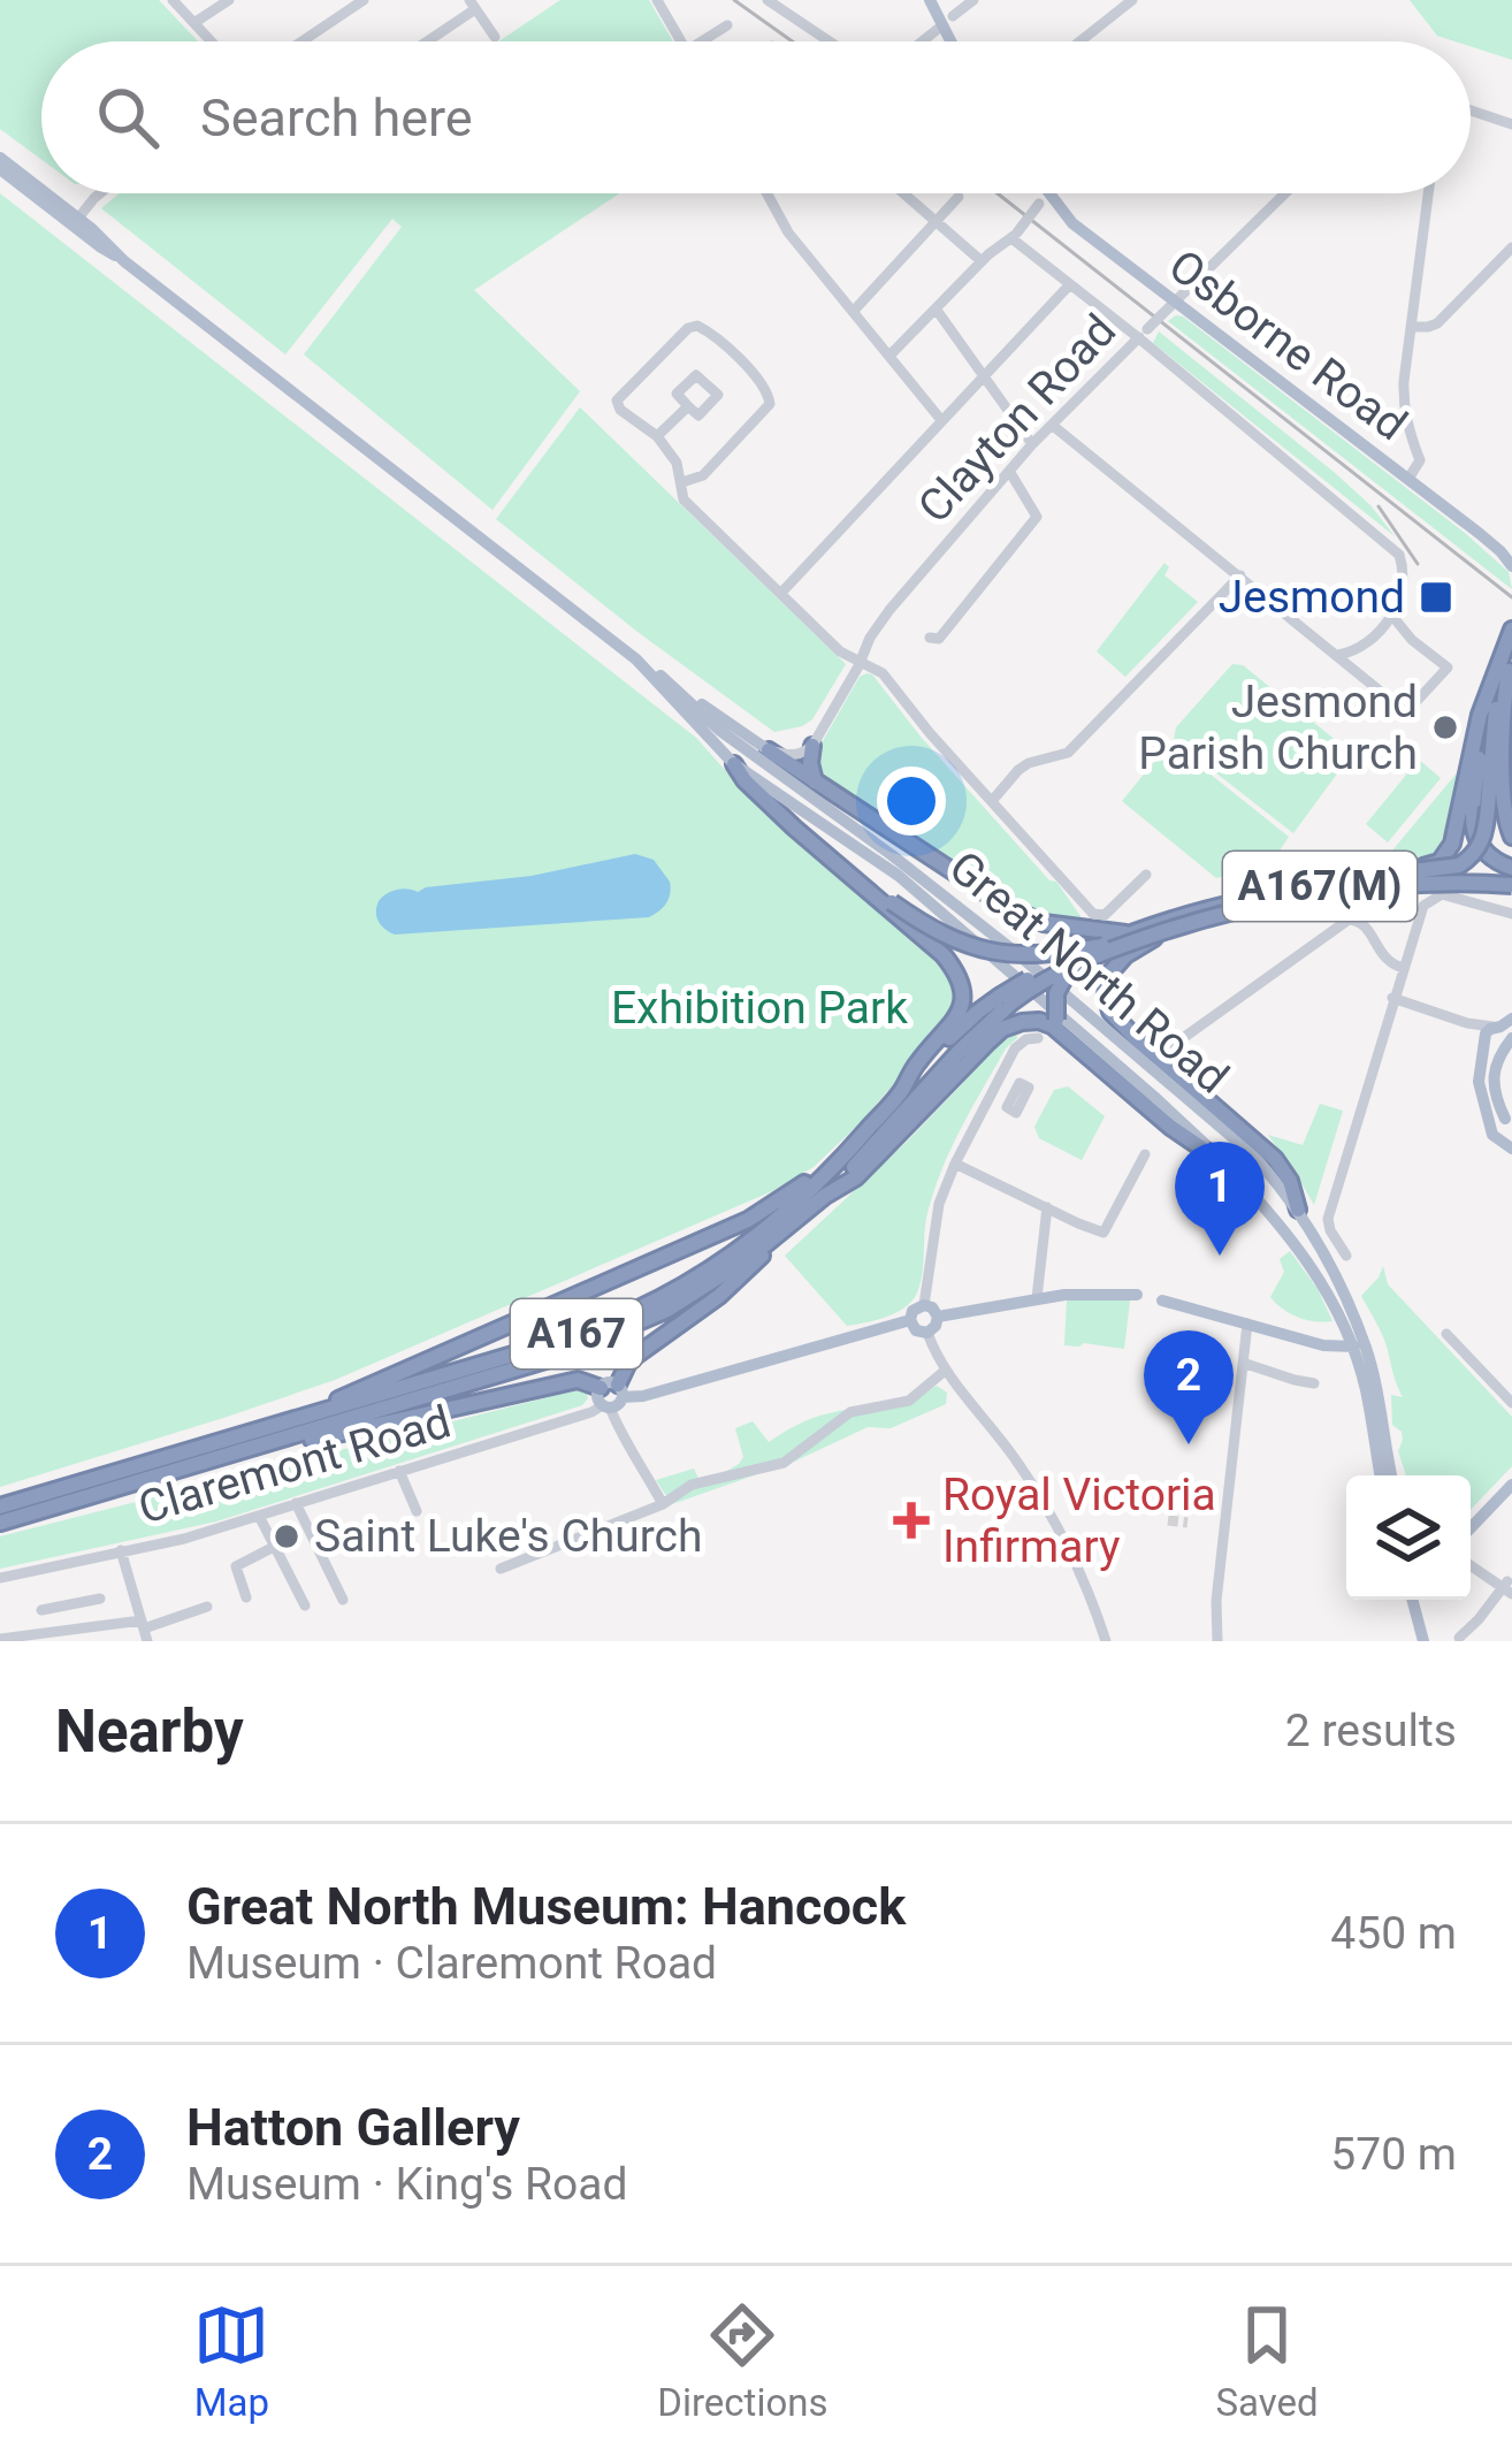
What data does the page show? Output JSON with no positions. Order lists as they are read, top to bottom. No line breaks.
{"streets":{"highway":["A167(M)","A167"],"main road":["Osborne Road","Great North Road","Claremont Road"],"street":["Clayton Road"]},"crossings":[["Osborne Road","Clayton Road"],["A167(M)","Great North Road"],["A167(M)","A167"]],"parks":["Exhibition Park"],"places":{"transit":["Jesmond"],"other":["Jesmond Parish Church","Saint Luke's Church"],"health":["Royal Victoria Infirmary"]},"page":{"search":"Search here","pins":["1","2"],"heading":["Nearby","2 results"],"list":[{"mark":"1","name":"Great North Museum: Hancock","note":"Museum · Claremont Road","value":"450 m"},{"mark":"2","name":"Hatton Gallery","note":"Museum · King's Road","value":"570 m"}],"nav":["Map","Directions","Saved"]}}
